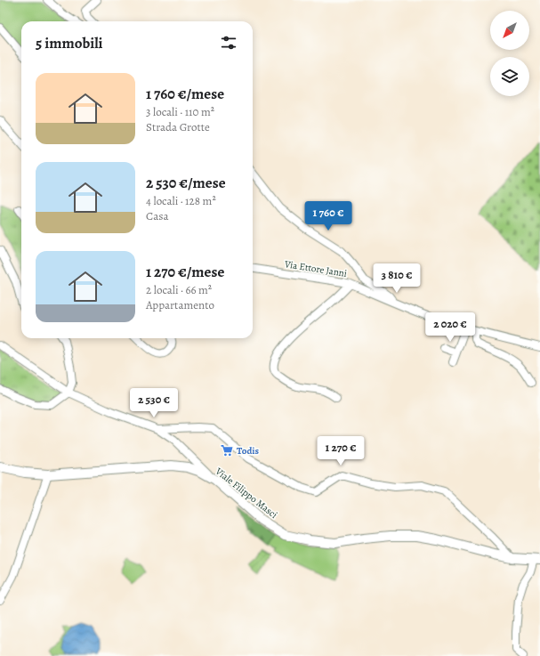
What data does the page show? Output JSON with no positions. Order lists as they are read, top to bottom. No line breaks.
{"streets":{"main road":["Viale Filippo Masci"],"street":["Via Ettore Janni"]},"places":{"supermarket":["Todis"]},"north":"bottom left","page":{"heading":"5 immobili","list":[{"name":"1 760 €/mese","note":"3 locali · 110 m² · Strada Grotte"},{"name":"2 530 €/mese","note":"4 locali · 128 m² · Casa"},{"name":"1 270 €/mese","note":"2 locali · 66 m² · Appartamento"}],"price":["1 760 €","3 810 €","2 020 €","2 530 €","1 270 €"]}}
